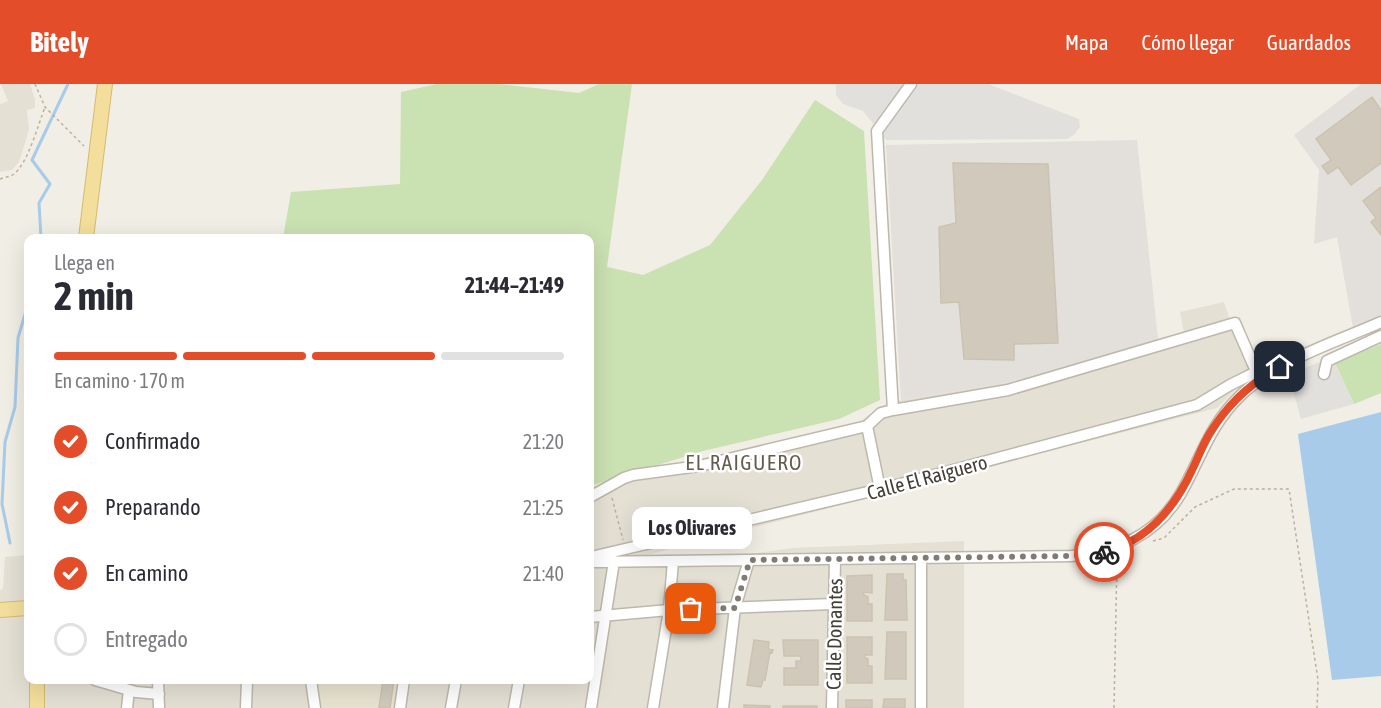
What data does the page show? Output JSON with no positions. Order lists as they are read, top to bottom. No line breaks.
{"streets":{"street":["Calle El Raiguero","Calle Donantes"]},"districts":["EL RAIGUERO"],"places":["Los Olivares"],"page":{"header":"Bitely","nav":["Mapa","Cómo llegar","Guardados"],"heading":["2 min","Llega en","21:44–21:49"],"bar":"En camino · 170 m","list":[["Confirmado","21:20"],["Preparando","21:25"],["En camino","21:40"],"Entregado"],"bubble":"Los Olivares"}}
